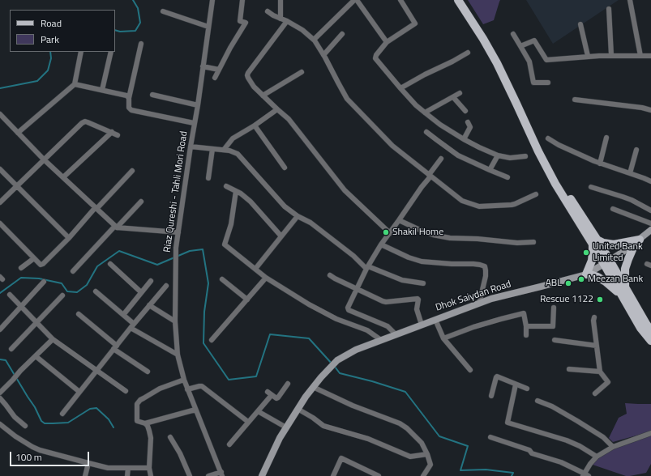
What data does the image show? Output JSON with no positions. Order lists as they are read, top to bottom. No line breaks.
{"streets":{"street":["Riaz Qureshi - Tahli Mori Road","Dhok Saiydan Road"]},"places":["Shakil Home","United Bank Limited","Meezan Bank","ABL","Rescue 1122"],"legend":["Road","Park"],"scale_bar":"100 m"}
